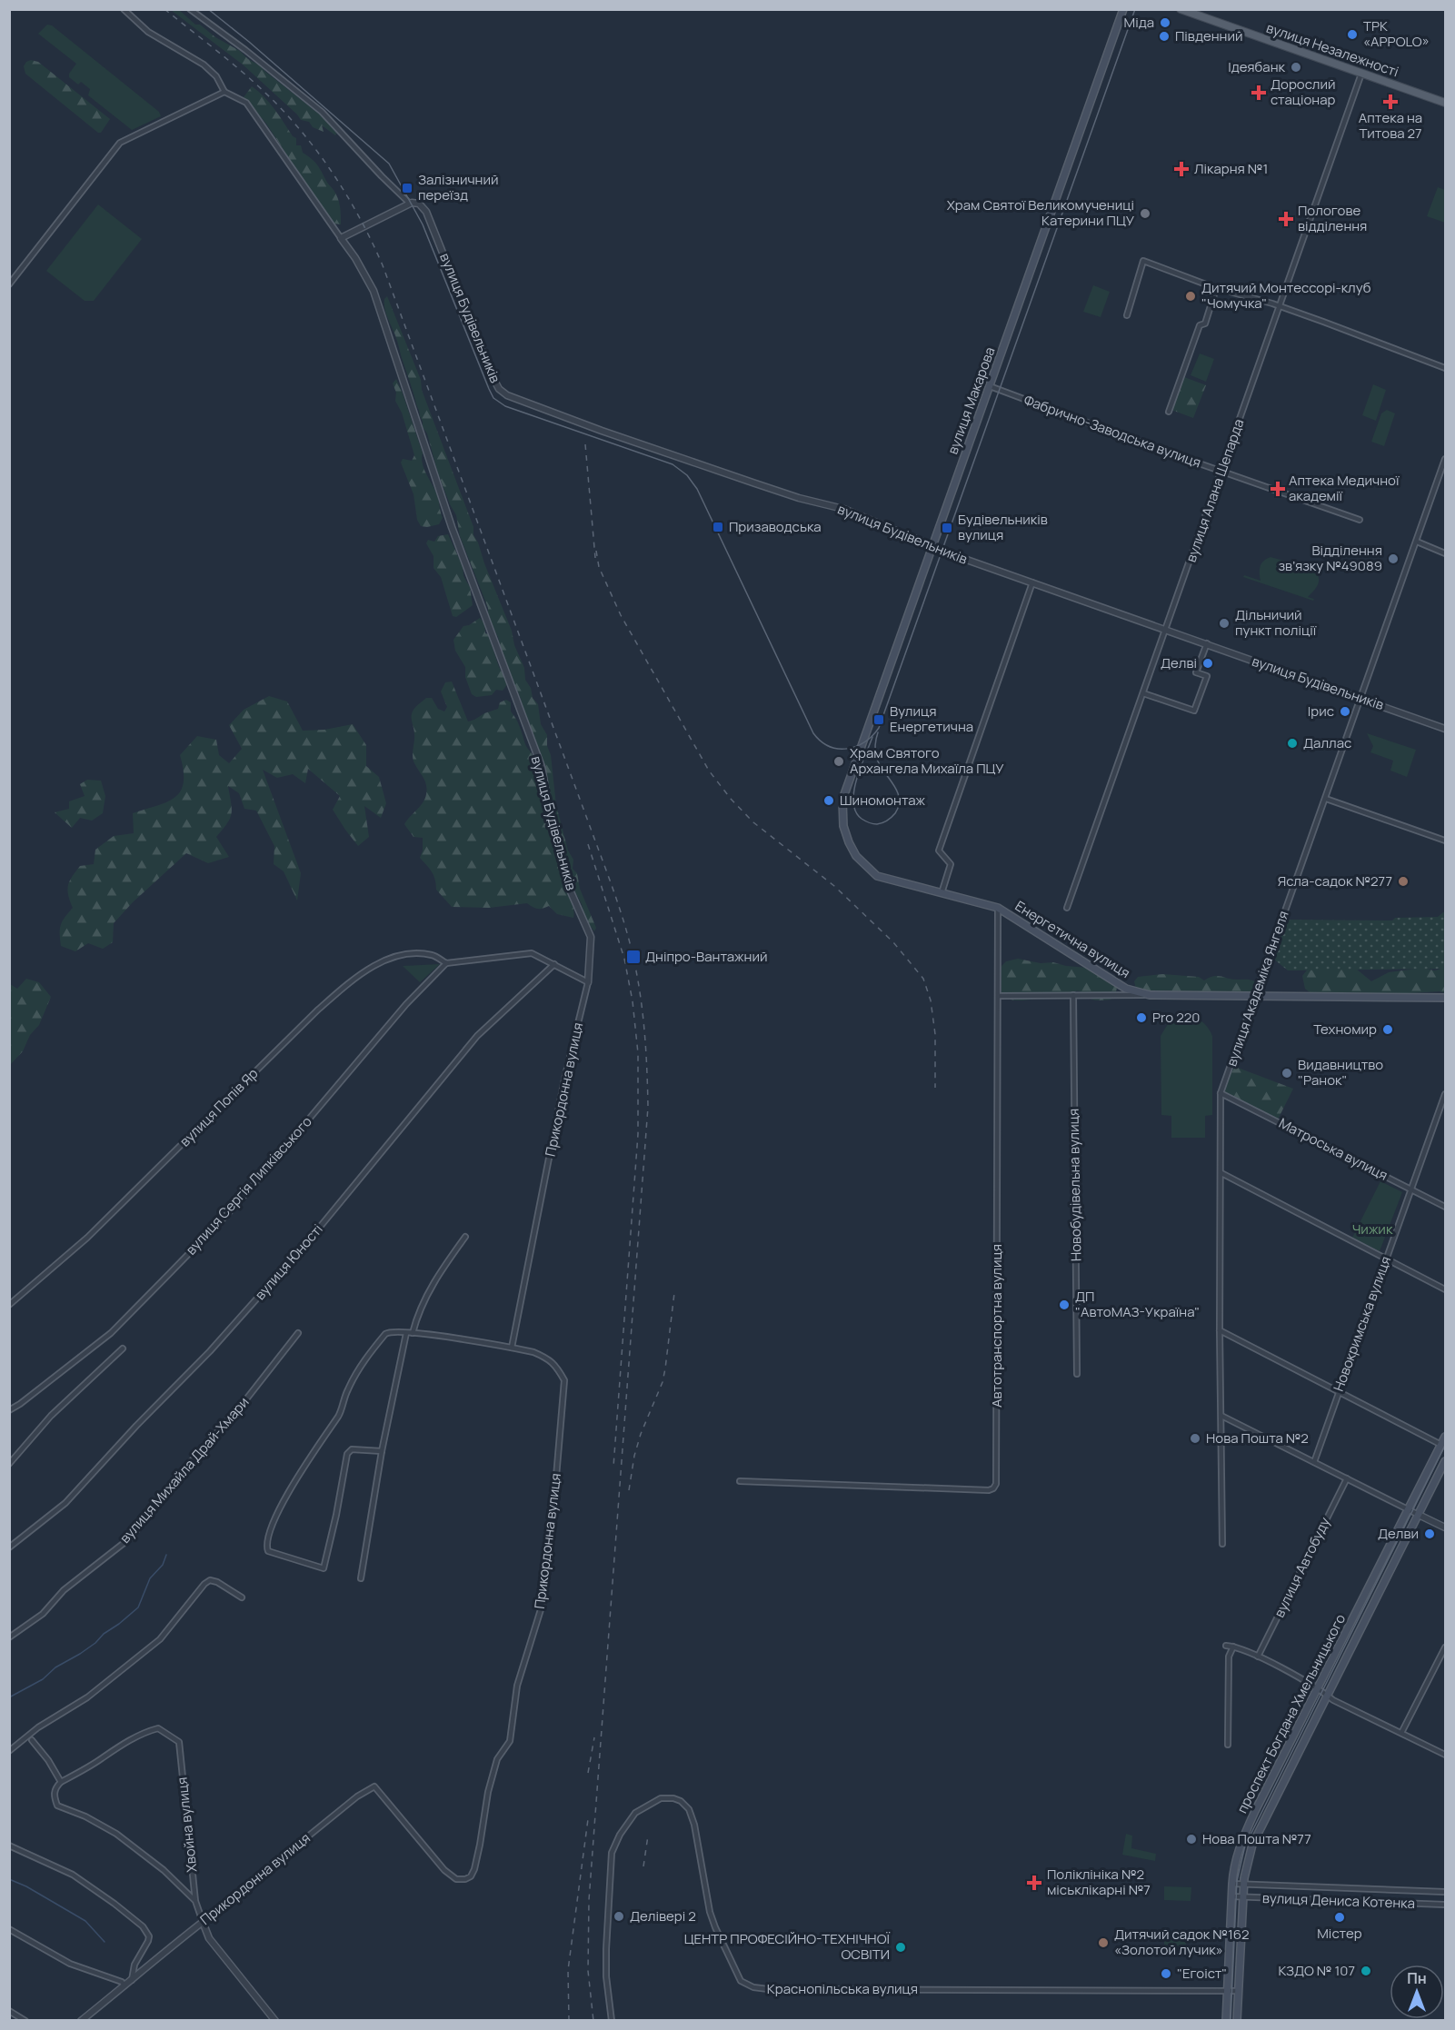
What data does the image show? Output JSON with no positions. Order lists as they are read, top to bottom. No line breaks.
{"streets":{"main road":["вулиця Незалежності","вулиця Макарова","Енергетична вулиця","проспект Богдана Хмельницького"],"street":["вулиця Будівельників","Фабрично-Заводська вулиця","вулиця Алана Шепарда","вулиця Академіка Янгеля","Прикордонна вулиця","вулиця Попів Яр","Матроська вулиця","Новобудівельна вулиця","вулиця Сергія Липківського","вулиця Юності","Новокримська вулиця","Автотранспортна вулиця","вулиця Михайла Драй-Хмари","вулиця Автобуду","Хвойна вулиця","вулиця Дениса Котенка","Краснопільська вулиця"]},"crossings":[["вулиця Незалежності","вулиця Алана Шепарда"],["вулиця Будівельників","вулиця Макарова"],["вулиця Будівельників","вулиця Алана Шепарда"],["вулиця Будівельників","вулиця Академіка Янгеля"],["вулиця Будівельників","Прикордонна вулиця"],["вулиця Макарова","Фабрично-Заводська вулиця"],["вулиця Макарова","Енергетична вулиця"],["Фабрично-Заводська вулиця","вулиця Алана Шепарда"],["Енергетична вулиця","вулиця Академіка Янгеля"],["Енергетична вулиця","Новобудівельна вулиця"],["Енергетична вулиця","Автотранспортна вулиця"],["вулиця Академіка Янгеля","Матроська вулиця"],["вулиця Попів Яр","вулиця Сергія Липківського"],["Матроська вулиця","Новокримська вулиця"],["проспект Богдана Хмельницького","вулиця Дениса Котенка"],["проспект Богдана Хмельницького","Краснопільська вулиця"]],"parks":["Чижик"],"places":{"other":["Міда","ТРК «APPOLO»","Південний","Ідеябанк","Храм Святої Великомучениці Катерини ПЦУ","Дитячий Монтессорі-клуб \"Чомучка\"","Відділення зв’язку №49089","Дільничий пункт поліції","Делві","Ірис","Даллас","Храм Святого Архангела Михаїла ПЦУ","Шиномонтаж","Ясла-садок №277","Pro 220","Техномир","Видавництво \"Ранок\"","ДП \"АвтоМАЗ-Україна\"","Нова Пошта №2","Делви","Нова Пошта №77","Делівері 2","Містер","Дитячий садок №162 «Золотой лучик»","ЦЕНТР ПРОФЕСІЙНО-ТЕХНІЧНОЇ ОСВІТИ","КЗДО № 107","\"Егоіст\""],"health":["Дорослий стаціонар","Аптека на Титова 27","Лікарня №1","Пологове відділення","Аптека Медичної академії","Поліклініка №2 міськлікарні №7"],"transit":["Залізничний переїзд","Призаводська","Будівельників вулиця","Вулиця Енергетична","Дніпро-Вантажний"]},"north":"top"}
